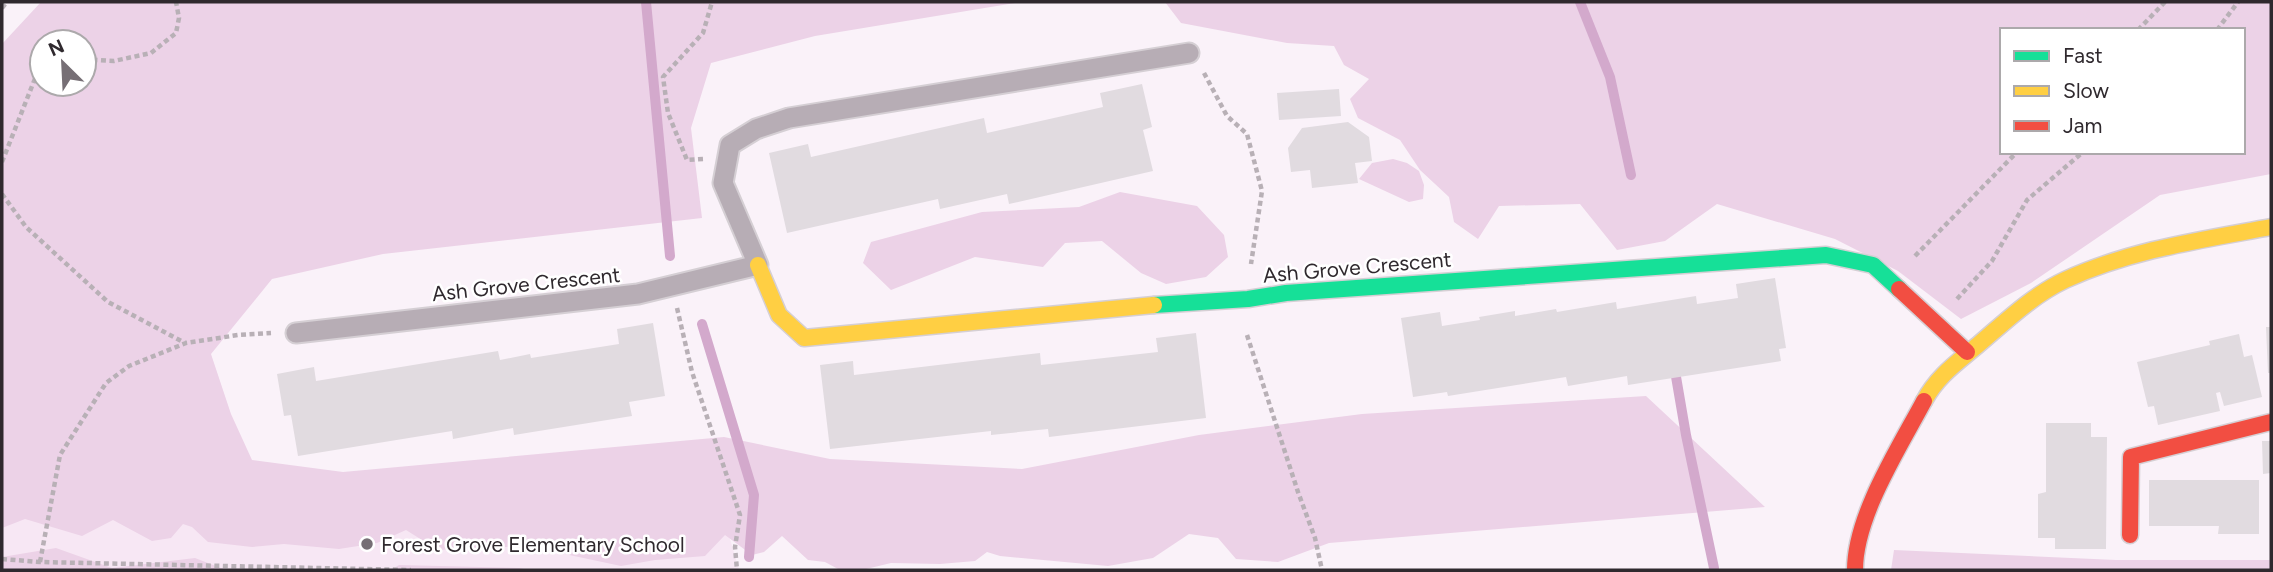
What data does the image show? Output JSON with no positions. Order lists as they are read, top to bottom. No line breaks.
{"streets":{"street":["Ash Grove Crescent"]},"places":["Forest Grove Elementary School"],"legend":["Fast","Slow","Jam"],"north":"top left"}
